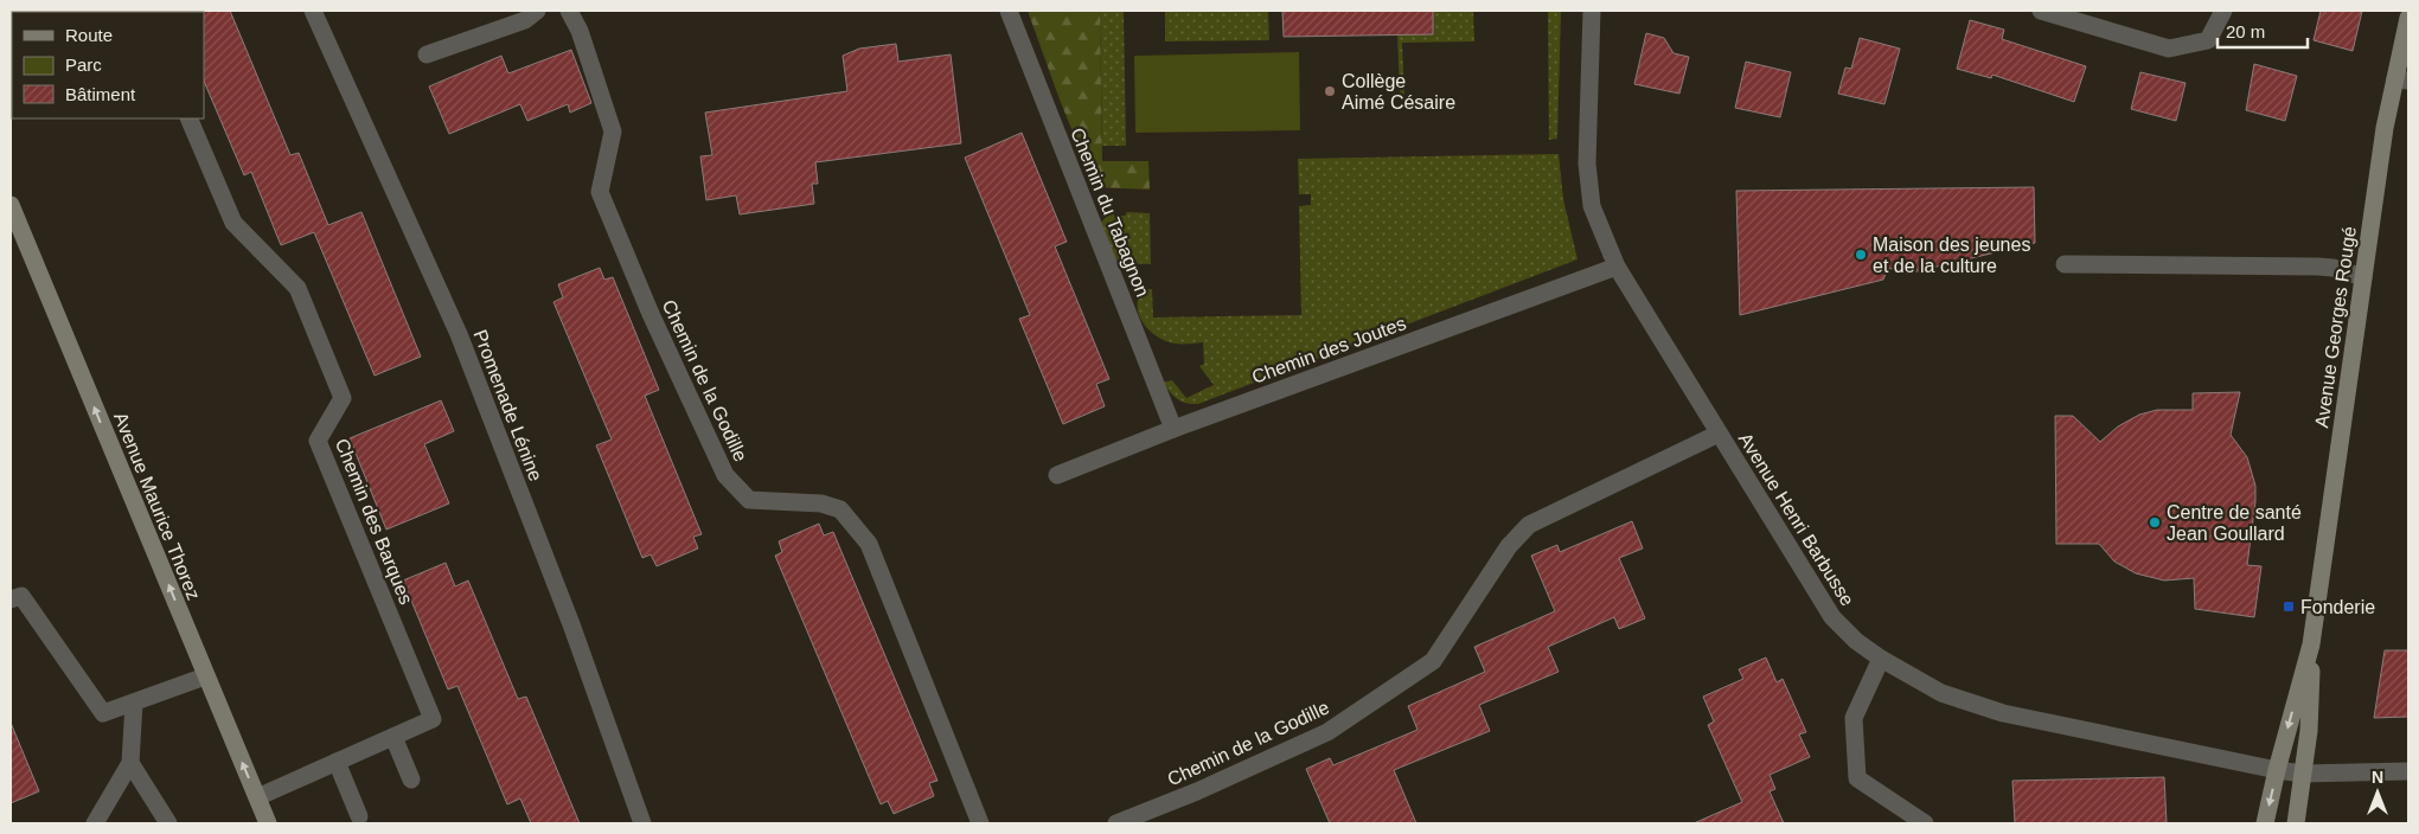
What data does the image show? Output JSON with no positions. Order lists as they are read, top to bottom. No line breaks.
{"streets":{"street":["Chemin du Tabagnon","Avenue Georges Rougé","Chemin des Joutes","Chemin de la Godille","Promenade Lénine","Avenue Maurice Thorez","Avenue Henri Barbusse","Chemin des Barques"]},"crossings":[["Chemin du Tabagnon","Chemin des Joutes"],["Avenue Georges Rougé","Avenue Henri Barbusse"],["Chemin des Joutes","Avenue Henri Barbusse"],["Chemin de la Godille","Avenue Henri Barbusse"],["Avenue Maurice Thorez","Chemin des Barques"]],"one_way":["Avenue Maurice Thorez"],"places":{"other":["Collège Aimé Césaire","Maison des jeunes et de la culture","Centre de santé Jean Goullard"],"transit":["Fonderie"]},"legend":["Route","Parc","Bâtiment"],"scale_bar":"20 m","north":"top"}
